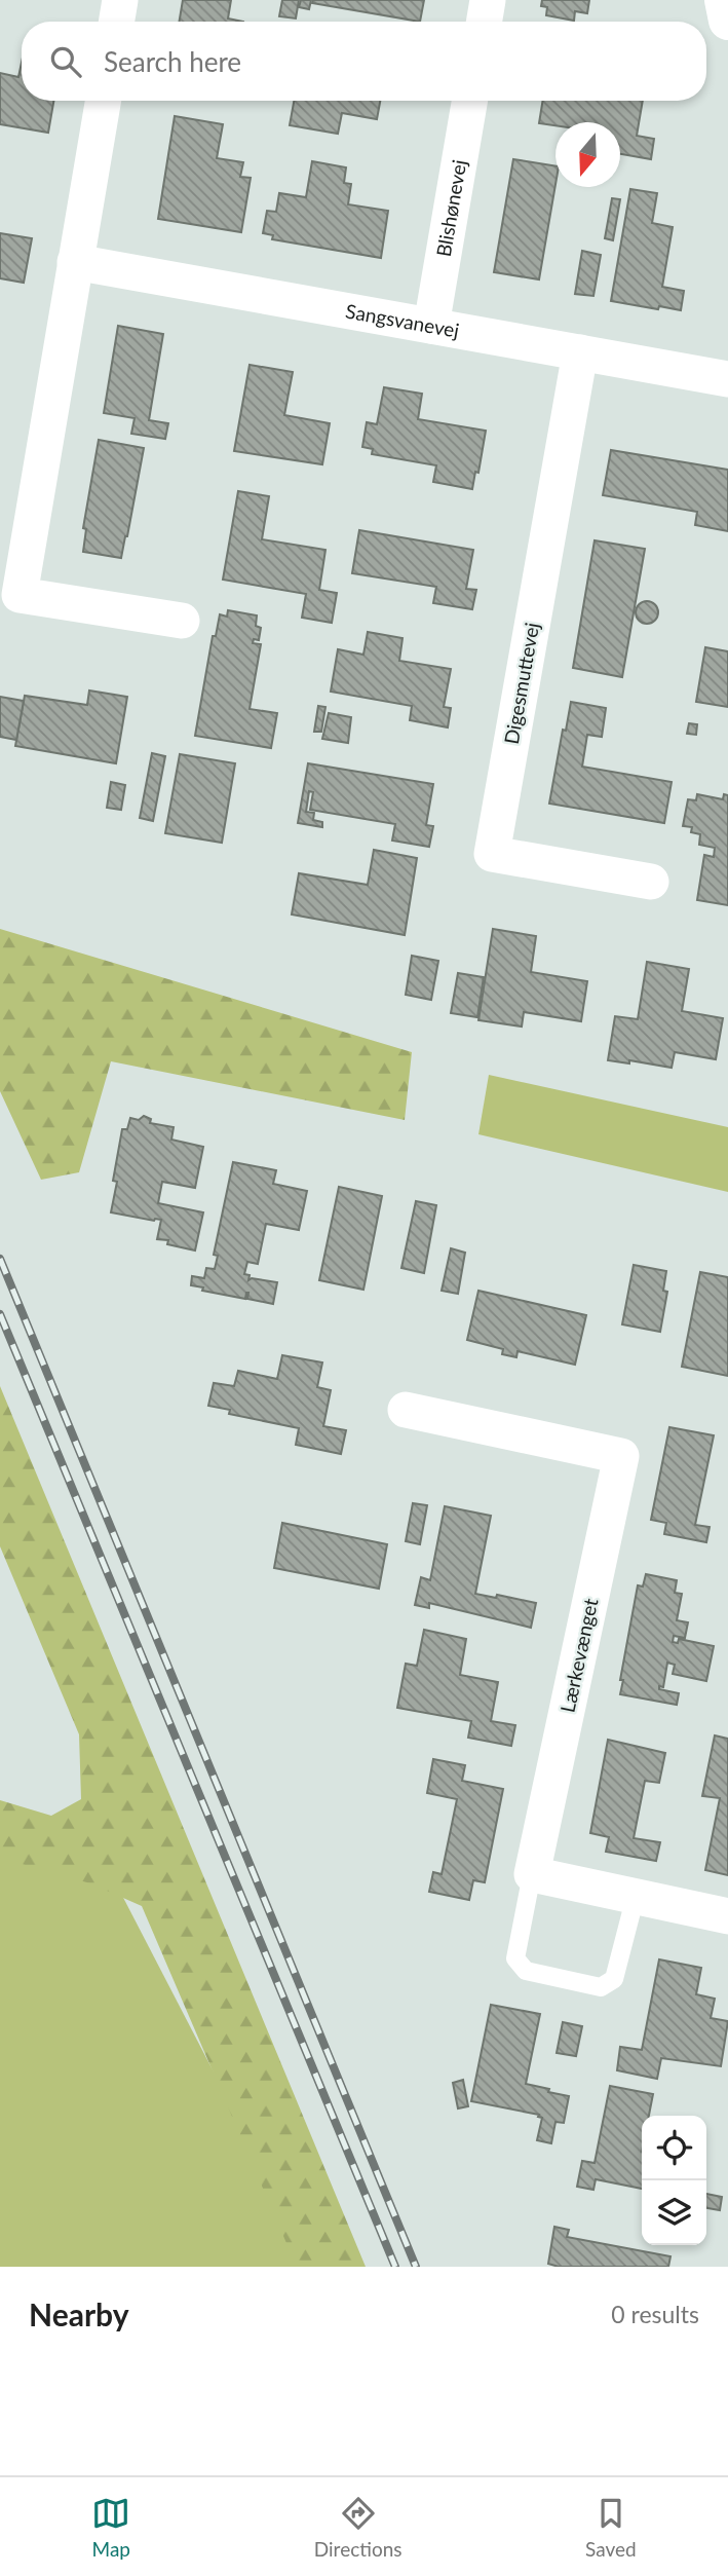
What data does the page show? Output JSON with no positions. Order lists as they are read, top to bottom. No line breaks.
{"streets":{"street":["Blishønevej","Sangsvanevej","Digesmuttevej","Lærkevænget"]},"crossings":[["Blishønevej","Sangsvanevej"],["Sangsvanevej","Digesmuttevej"]],"north":"bottom","page":{"search":"Search here","heading":["Nearby","0 results"],"nav":["Map","Directions","Saved"]}}
